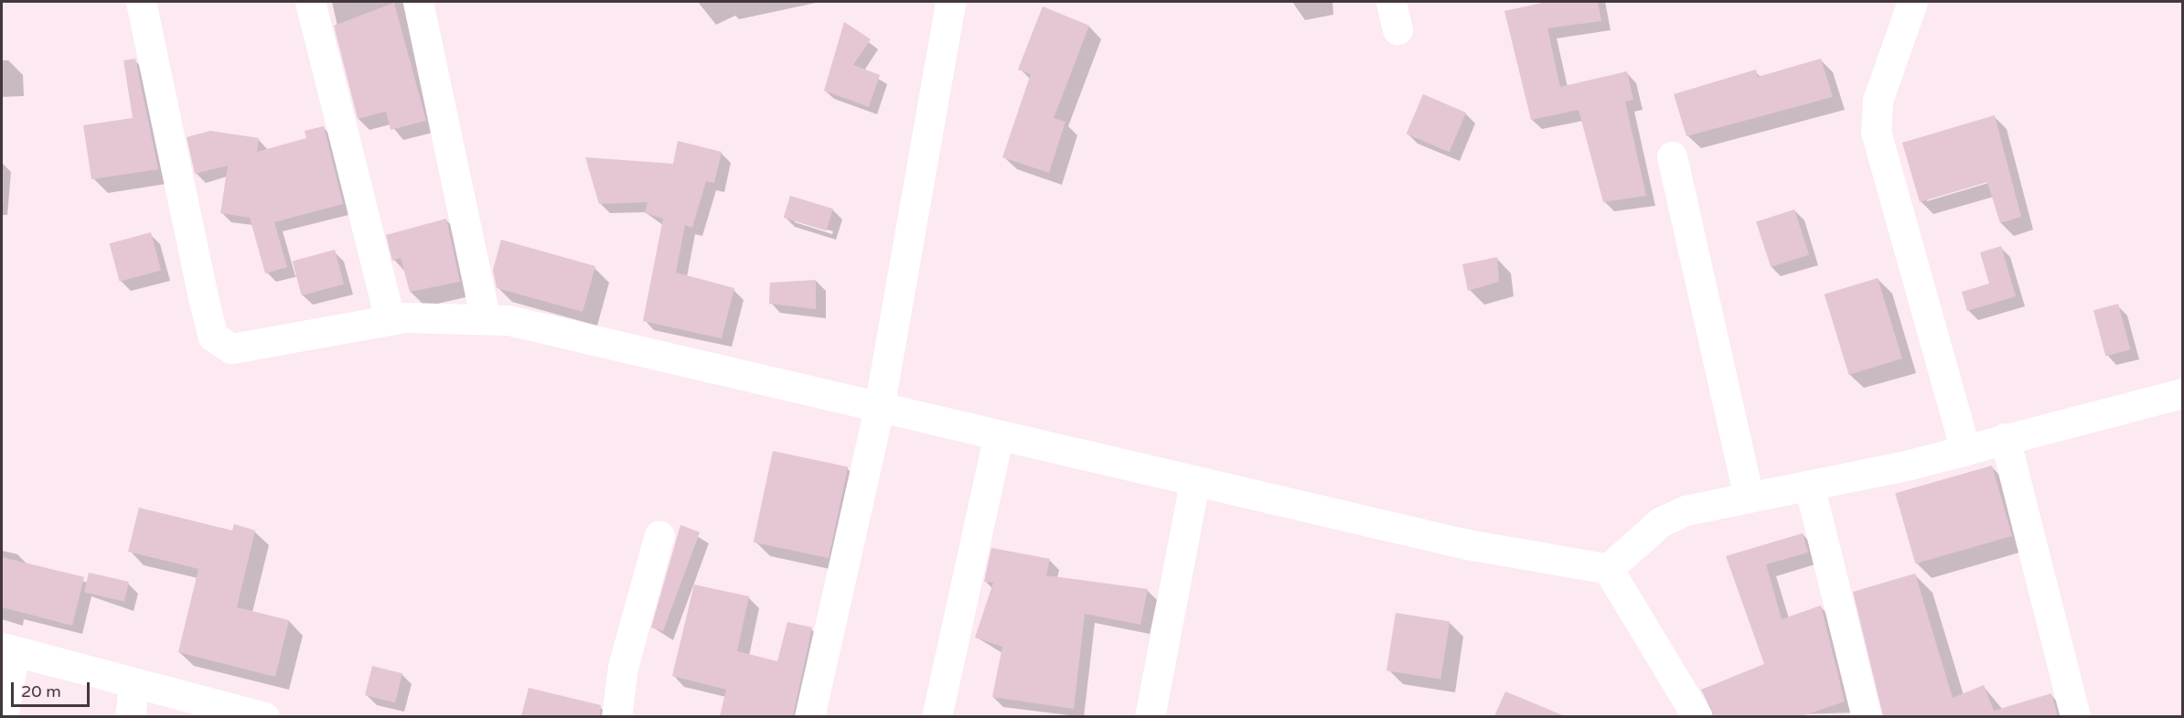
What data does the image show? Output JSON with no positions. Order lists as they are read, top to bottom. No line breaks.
{"scale_bar":"20 m"}
